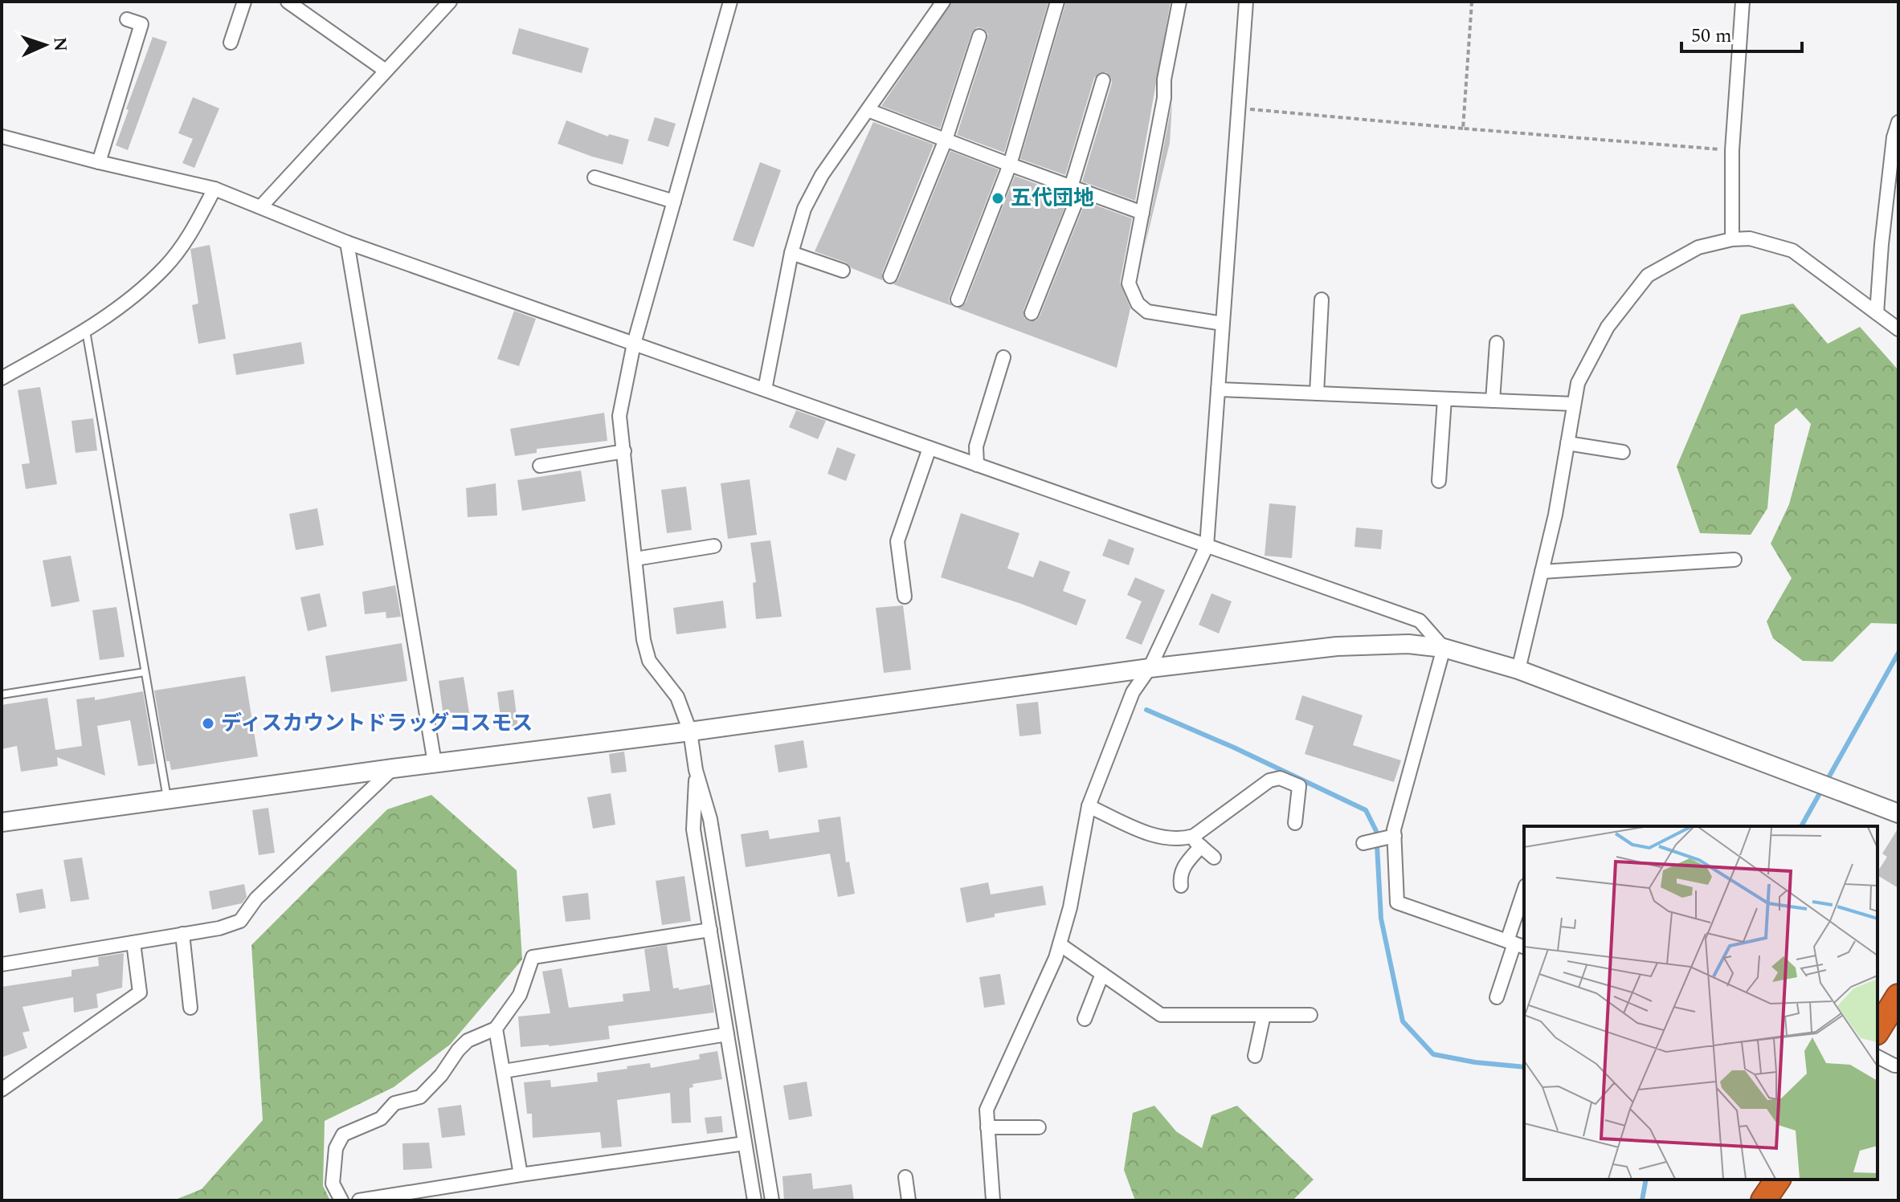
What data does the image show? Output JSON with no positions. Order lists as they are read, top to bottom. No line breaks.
{"places":["五代団地","ディスカウントドラッグコスモス"],"scale_bar":"50 m","north":"right"}
